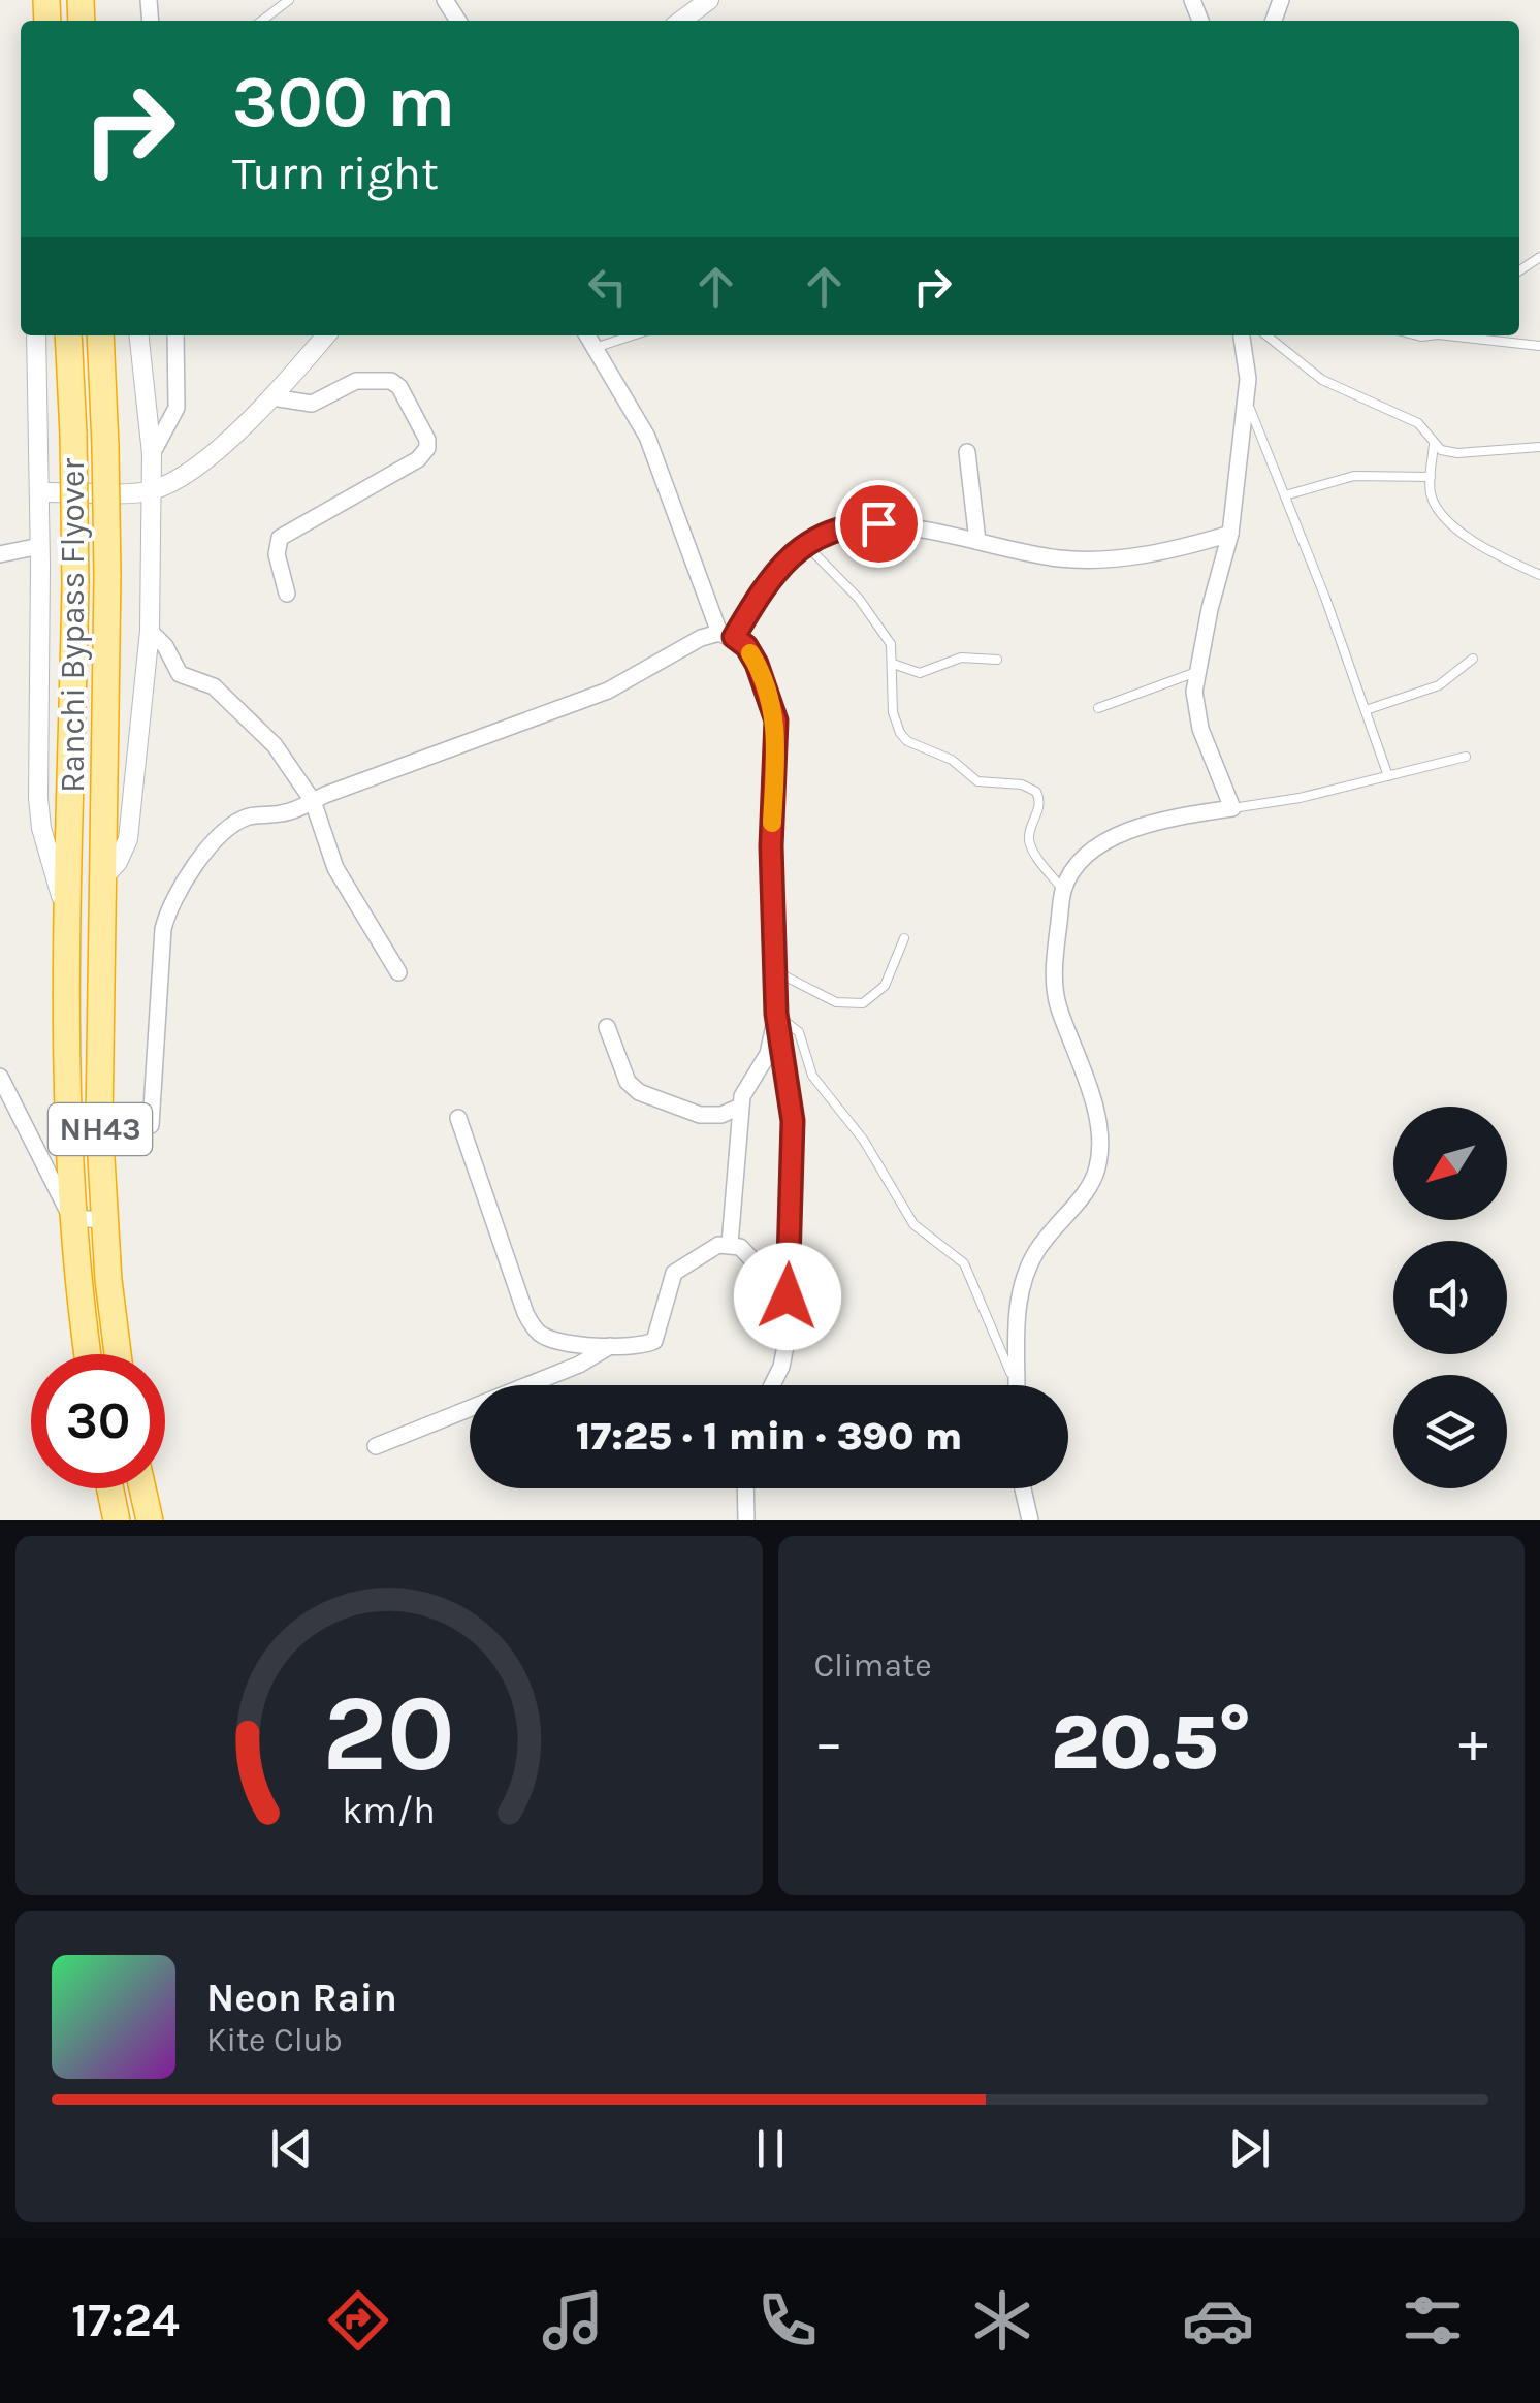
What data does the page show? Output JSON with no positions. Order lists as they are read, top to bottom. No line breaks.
{"streets":{"highway":["Ranchi Bypass Flyover","NH43"]},"crossings":[["Ranchi Bypass Flyover","NH43"]],"north":"bottom left","page":{"turn":["300 m","Turn right"],"limit":"30","trip":"17:25 · 1 min · 390 m","tile":"Climate","heat":["−","20.5°","+"],"song":["Neon Rain","Kite Club"],"tabs":"17:24","gauge":["20","km/h"]}}
